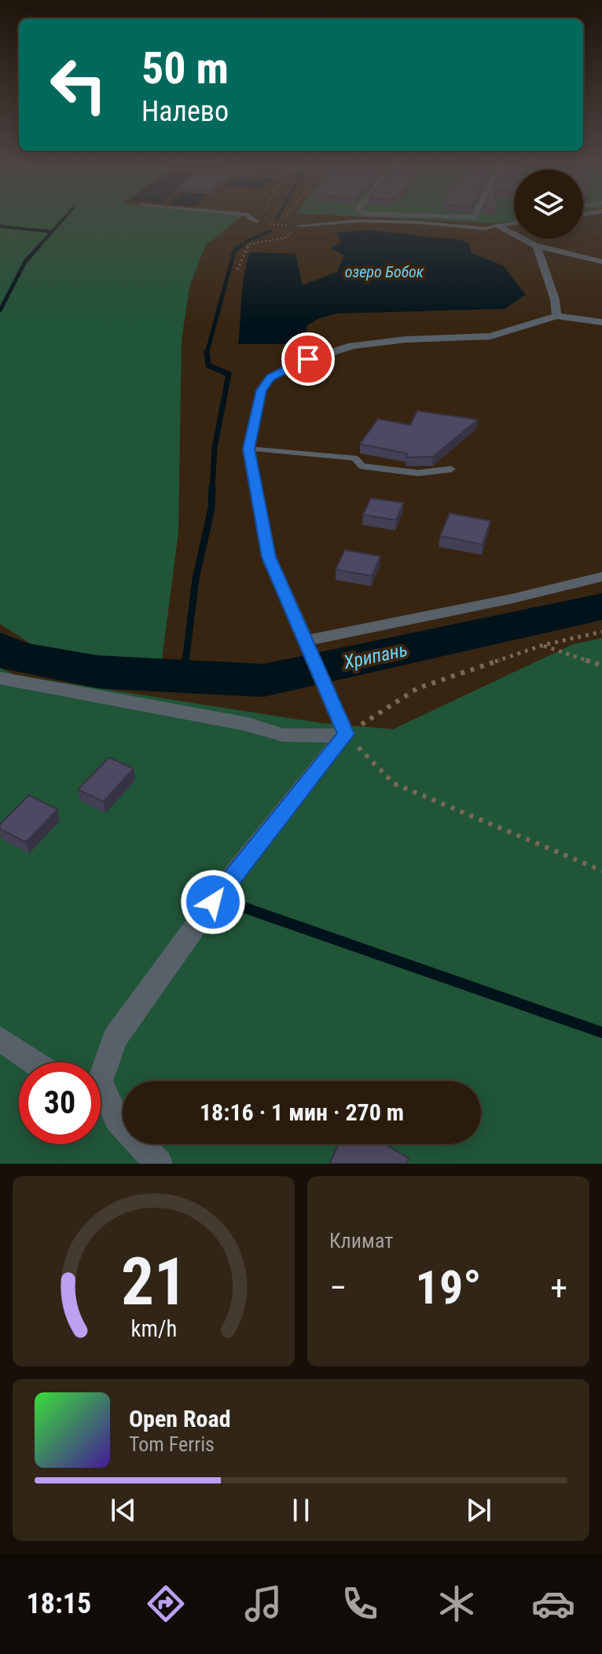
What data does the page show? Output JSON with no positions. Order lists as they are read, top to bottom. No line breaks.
{"water":["озеро Бобок","Хрипань"],"page":{"turn":["50 m","Налево"],"limit":"30","trip":"18:16 · 1 мин · 270 m","tile":"Климат","heat":["−","19°","+"],"song":["Open Road","Tom Ferris"],"tabs":"18:15","gauge":["21","km/h"]}}
